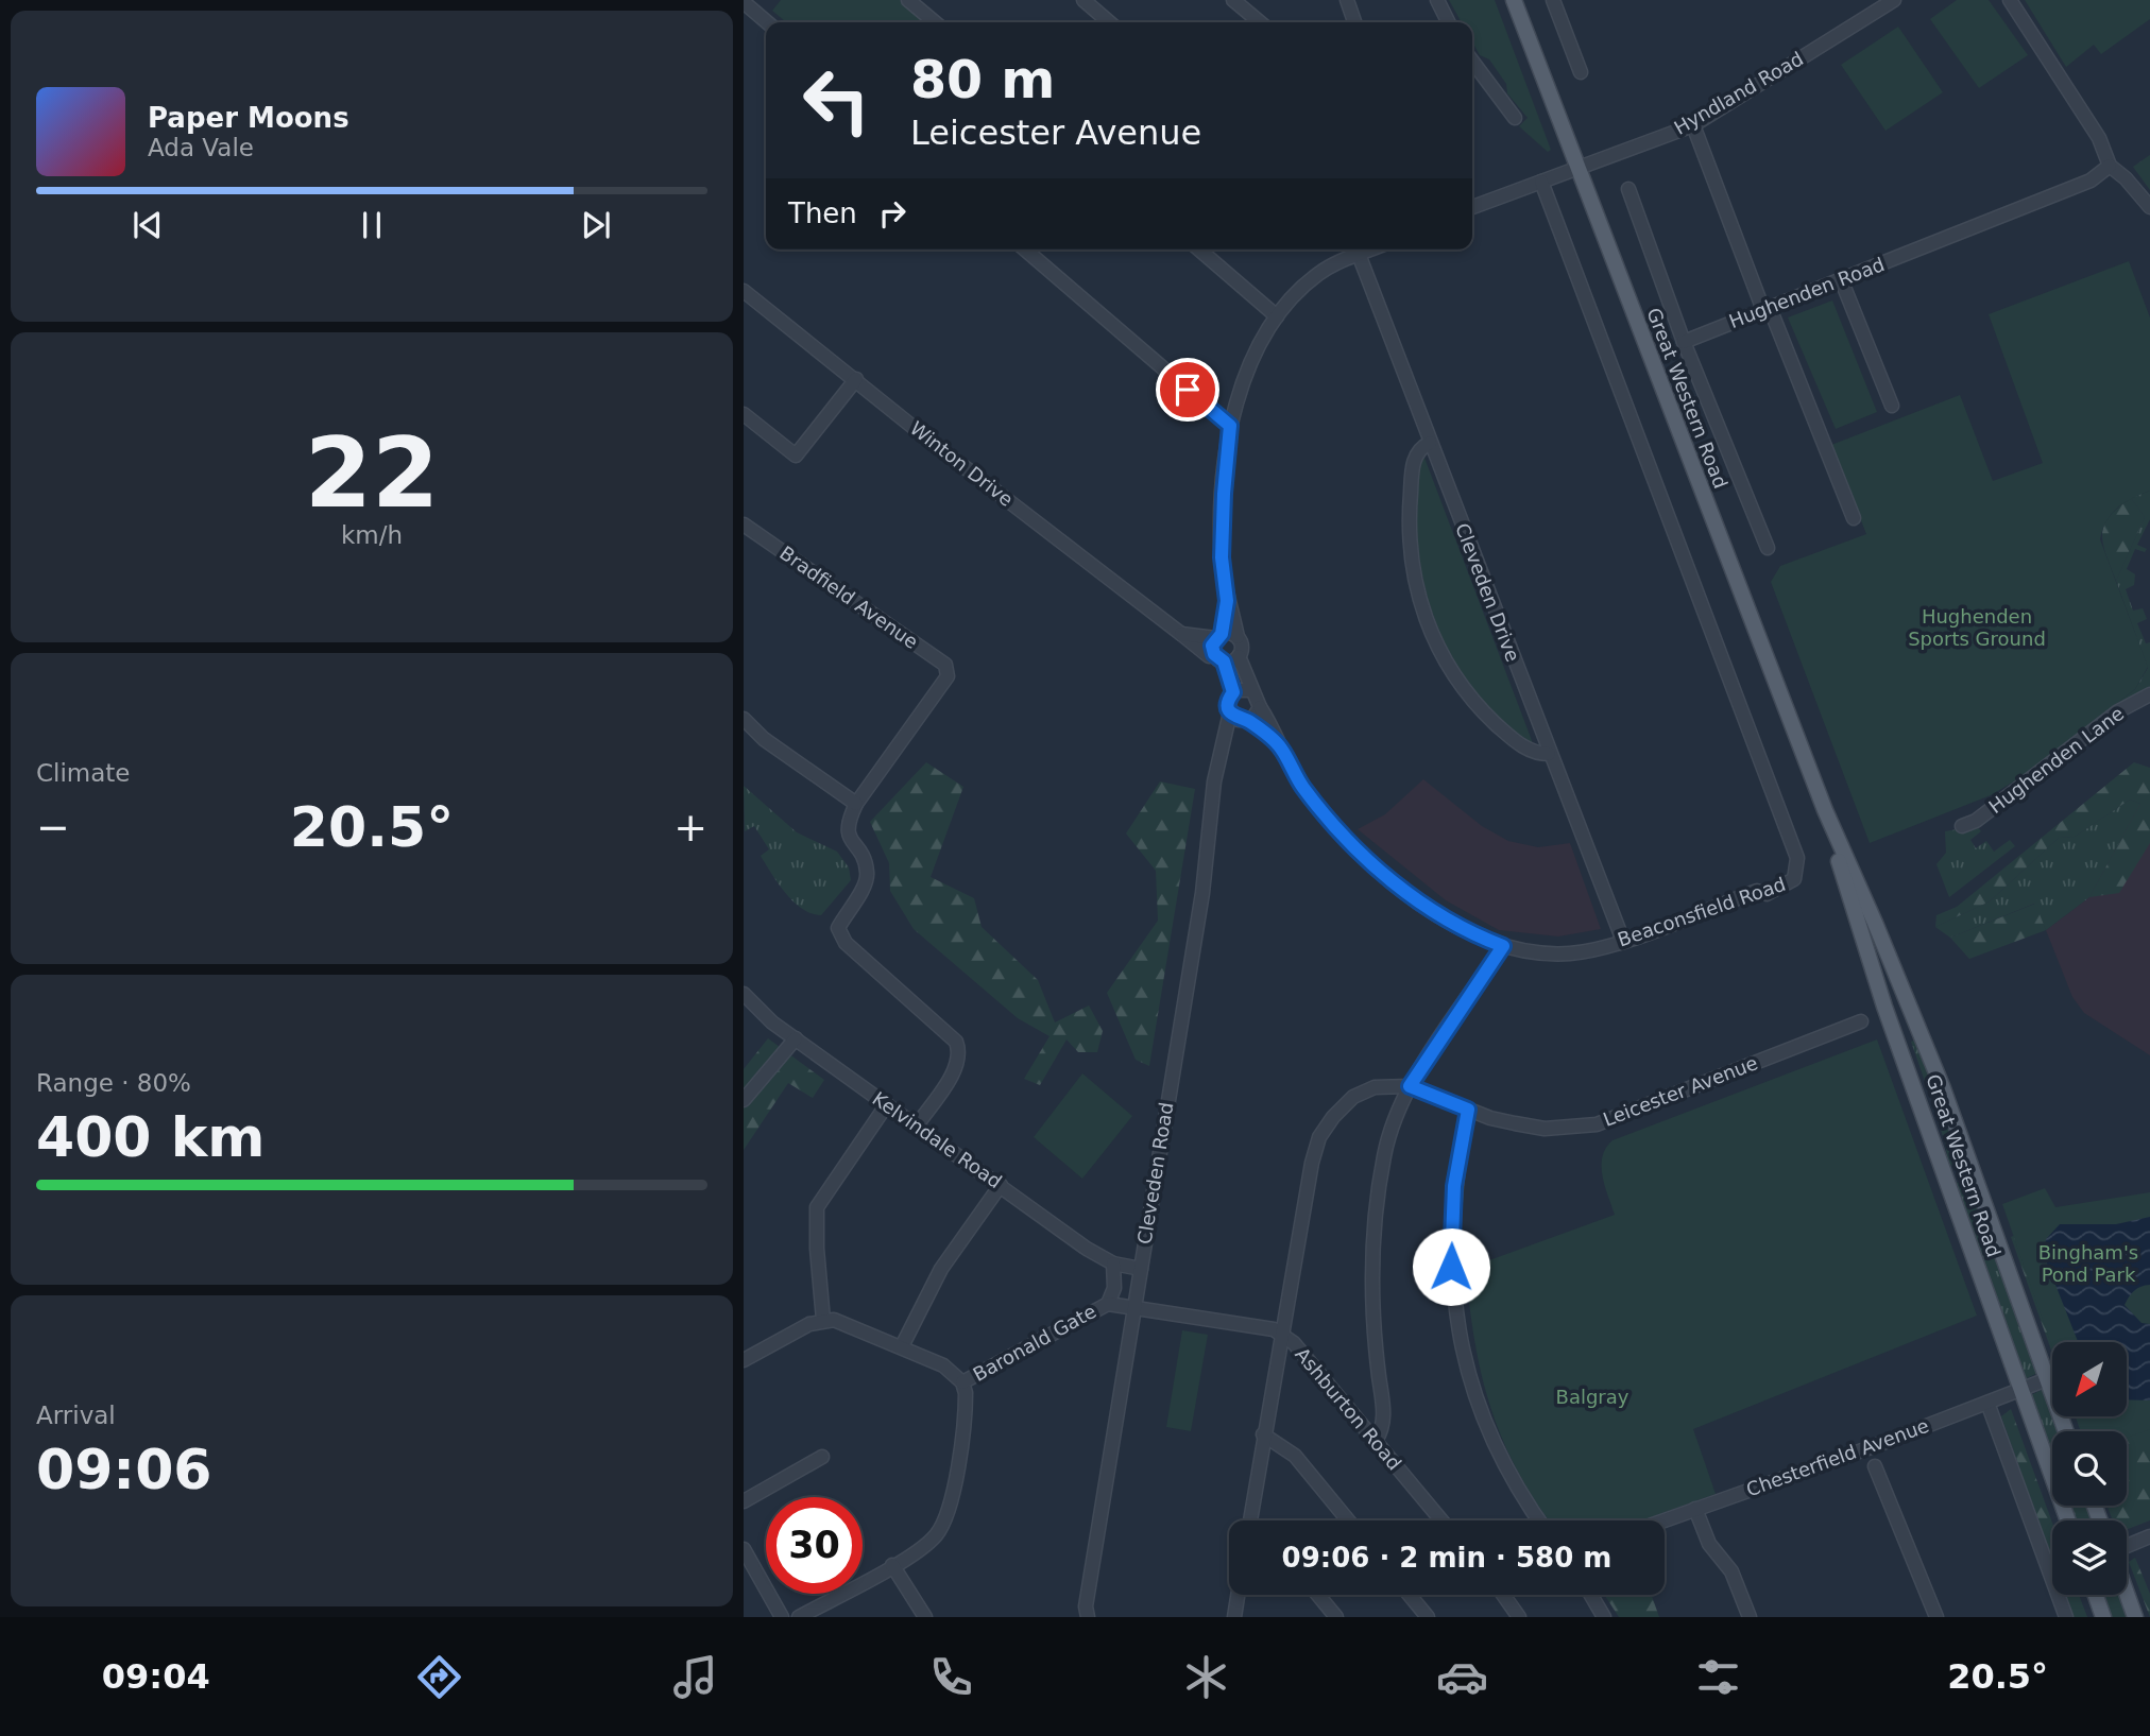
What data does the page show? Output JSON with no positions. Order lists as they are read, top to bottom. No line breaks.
{"streets":{"main road":["Great Western Road"],"street":["Hyndland Road","Hughenden Road","Winton Drive","Cleveden Drive","Bradfield Avenue","Hughenden Lane","Beaconsfield Road","Leicester Avenue","Kelvindale Road","Cleveden Road","Baronald Gate","Ashburton Road","Chesterfield Avenue"]},"crossings":[["Hyndland Road","Great Western Road"],["Great Western Road","Chesterfield Avenue"],["Winton Drive","Cleveden Road"],["Cleveden Drive","Beaconsfield Road"],["Cleveden Drive","Cleveden Road"],["Beaconsfield Road","Cleveden Road"],["Leicester Avenue","Ashburton Road"],["Kelvindale Road","Cleveden Road"],["Kelvindale Road","Baronald Gate"],["Cleveden Road","Baronald Gate"],["Cleveden Road","Ashburton Road"],["Baronald Gate","Ashburton Road"]],"parks":["Hughenden Sports Ground","Bingham's Pond Park","Balgray"],"north":"bottom left","page":{"turn":["80 m","Leicester Avenue"],"song":["Paper Moons","Ada Vale"],"then":"Then","tile":[["22","km/h"],"Climate",["Range · 80%","400 km"],["Arrival","09:06"]],"heat":["−","20.5°","+"],"limit":"30","trip":"09:06 · 2 min · 580 m","tabs":["09:04","20.5°"]}}
